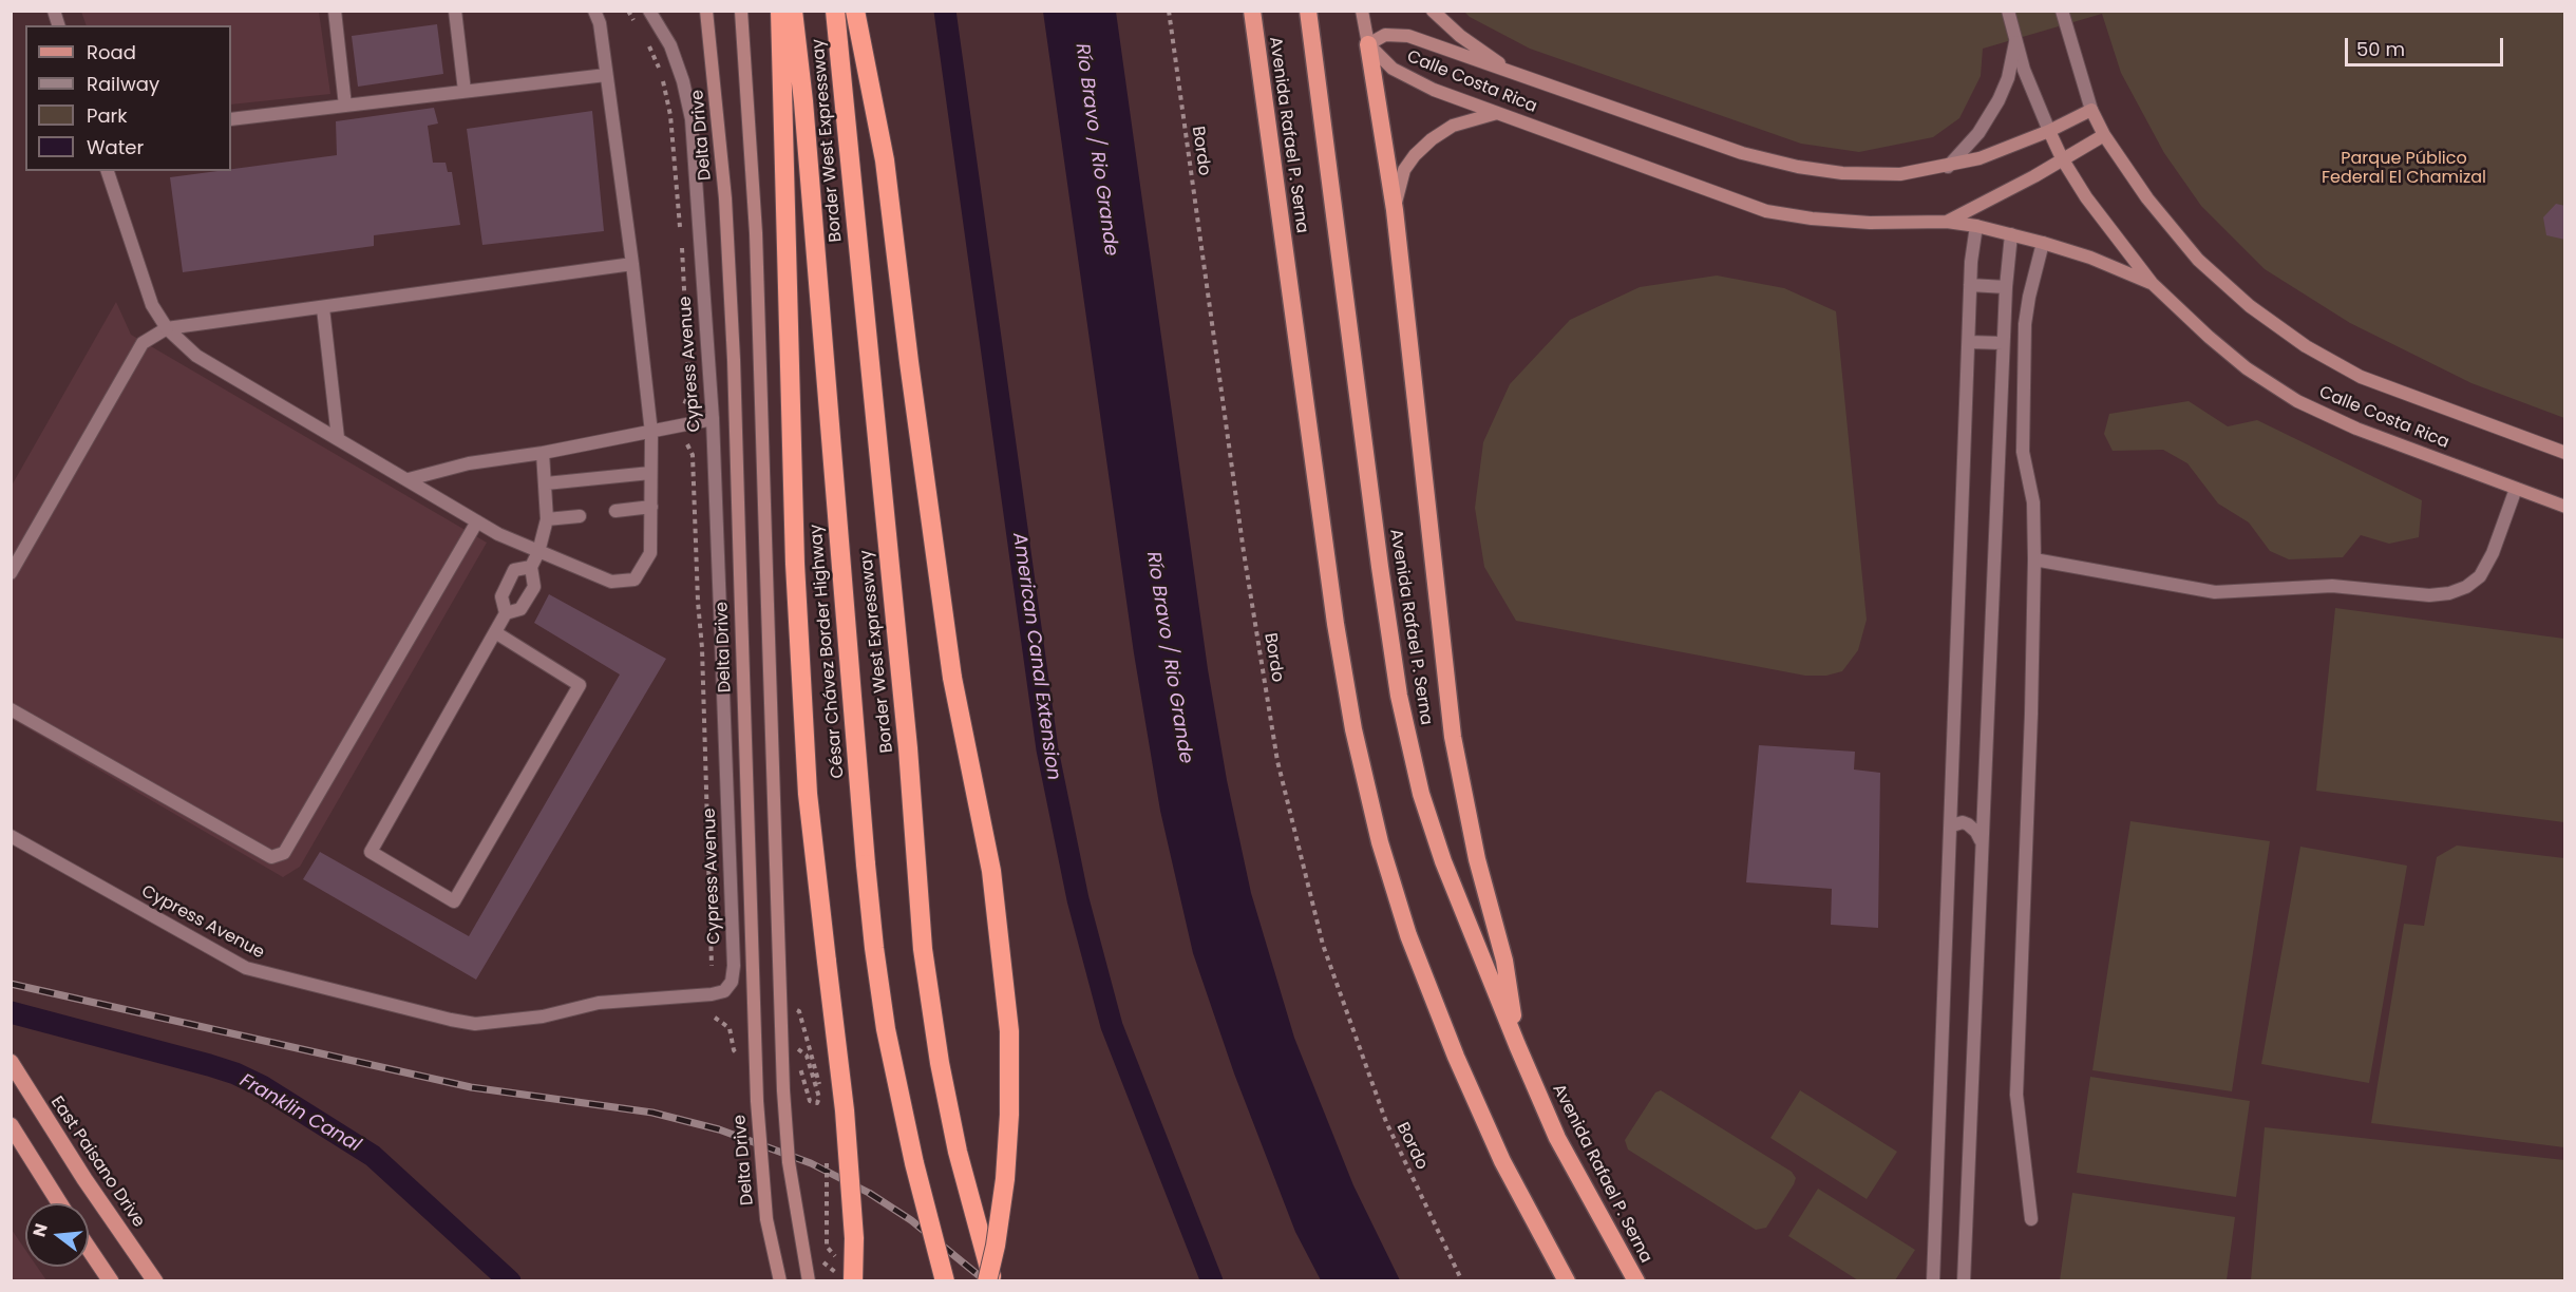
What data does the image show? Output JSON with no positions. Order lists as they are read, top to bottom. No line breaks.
{"streets":{"highway":["Avenida Rafael P. Serna","Border West Expressway","César Chávez Border Highway"],"main road":["Calle Costa Rica","Delta Drive","East Paisano Drive"],"street":["Cypress Avenue"],"path":["Bordo"]},"water":["Río Bravo / Rio Grande","American Canal Extension","Franklin Canal"],"parks":["Parque Público Federal El Chamizal"],"legend":["Road","Railway","Park","Water"],"scale_bar":"50 m","north":"left"}
